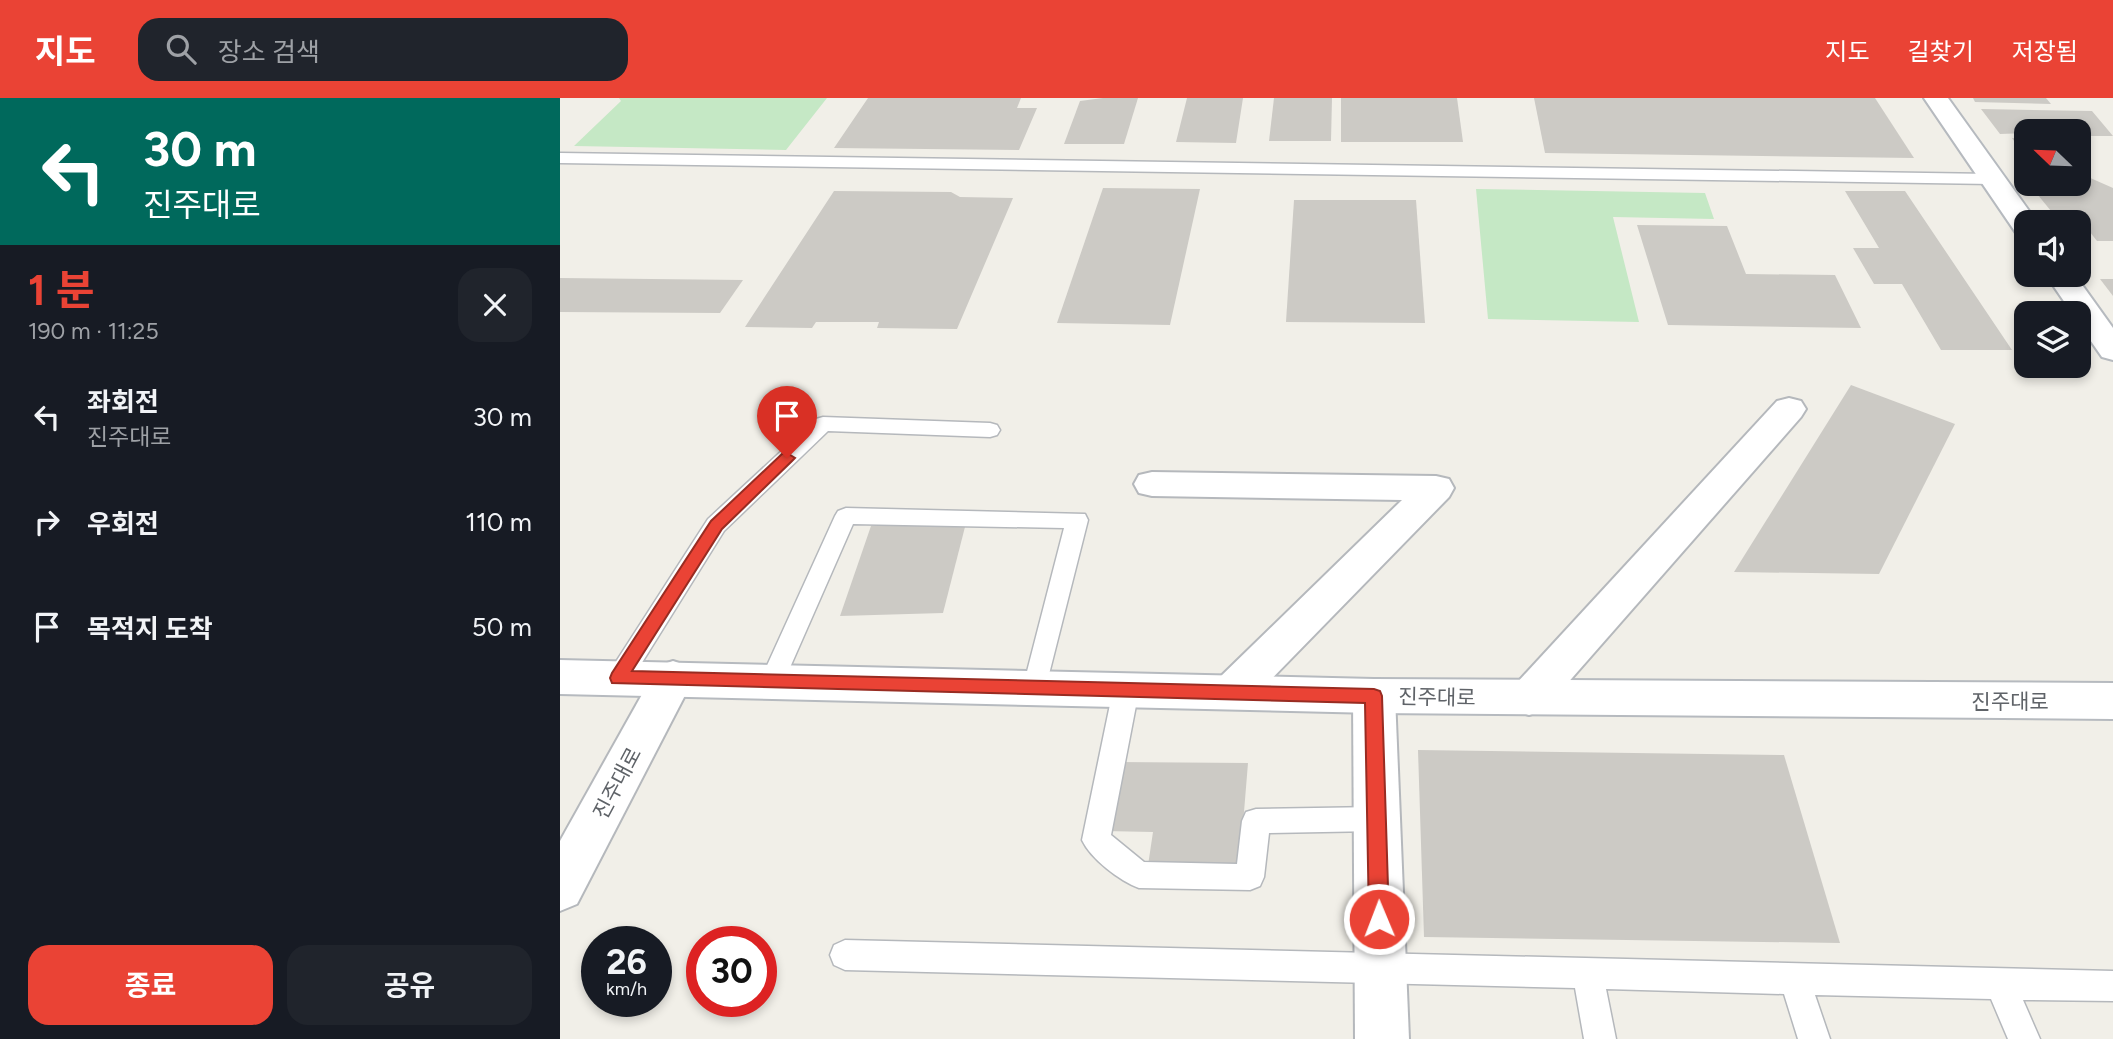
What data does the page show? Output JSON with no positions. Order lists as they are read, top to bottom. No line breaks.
{"streets":{"street":["진주대로"]},"north":"top left","page":{"header":"지도","search":"장소 검색","nav":["지도","길찾기","저장됨"],"turn":["30 m","진주대로"],"heading":["1 분","190 m · 11:25"],"list":[{"name":"좌회전","note":"진주대로","value":"30 m"},{"name":"우회전","value":"110 m"},{"name":"목적지 도착","value":"50 m"}],"speed":"26 km/h","limit":"30","buttons":["종료","공유"]}}
